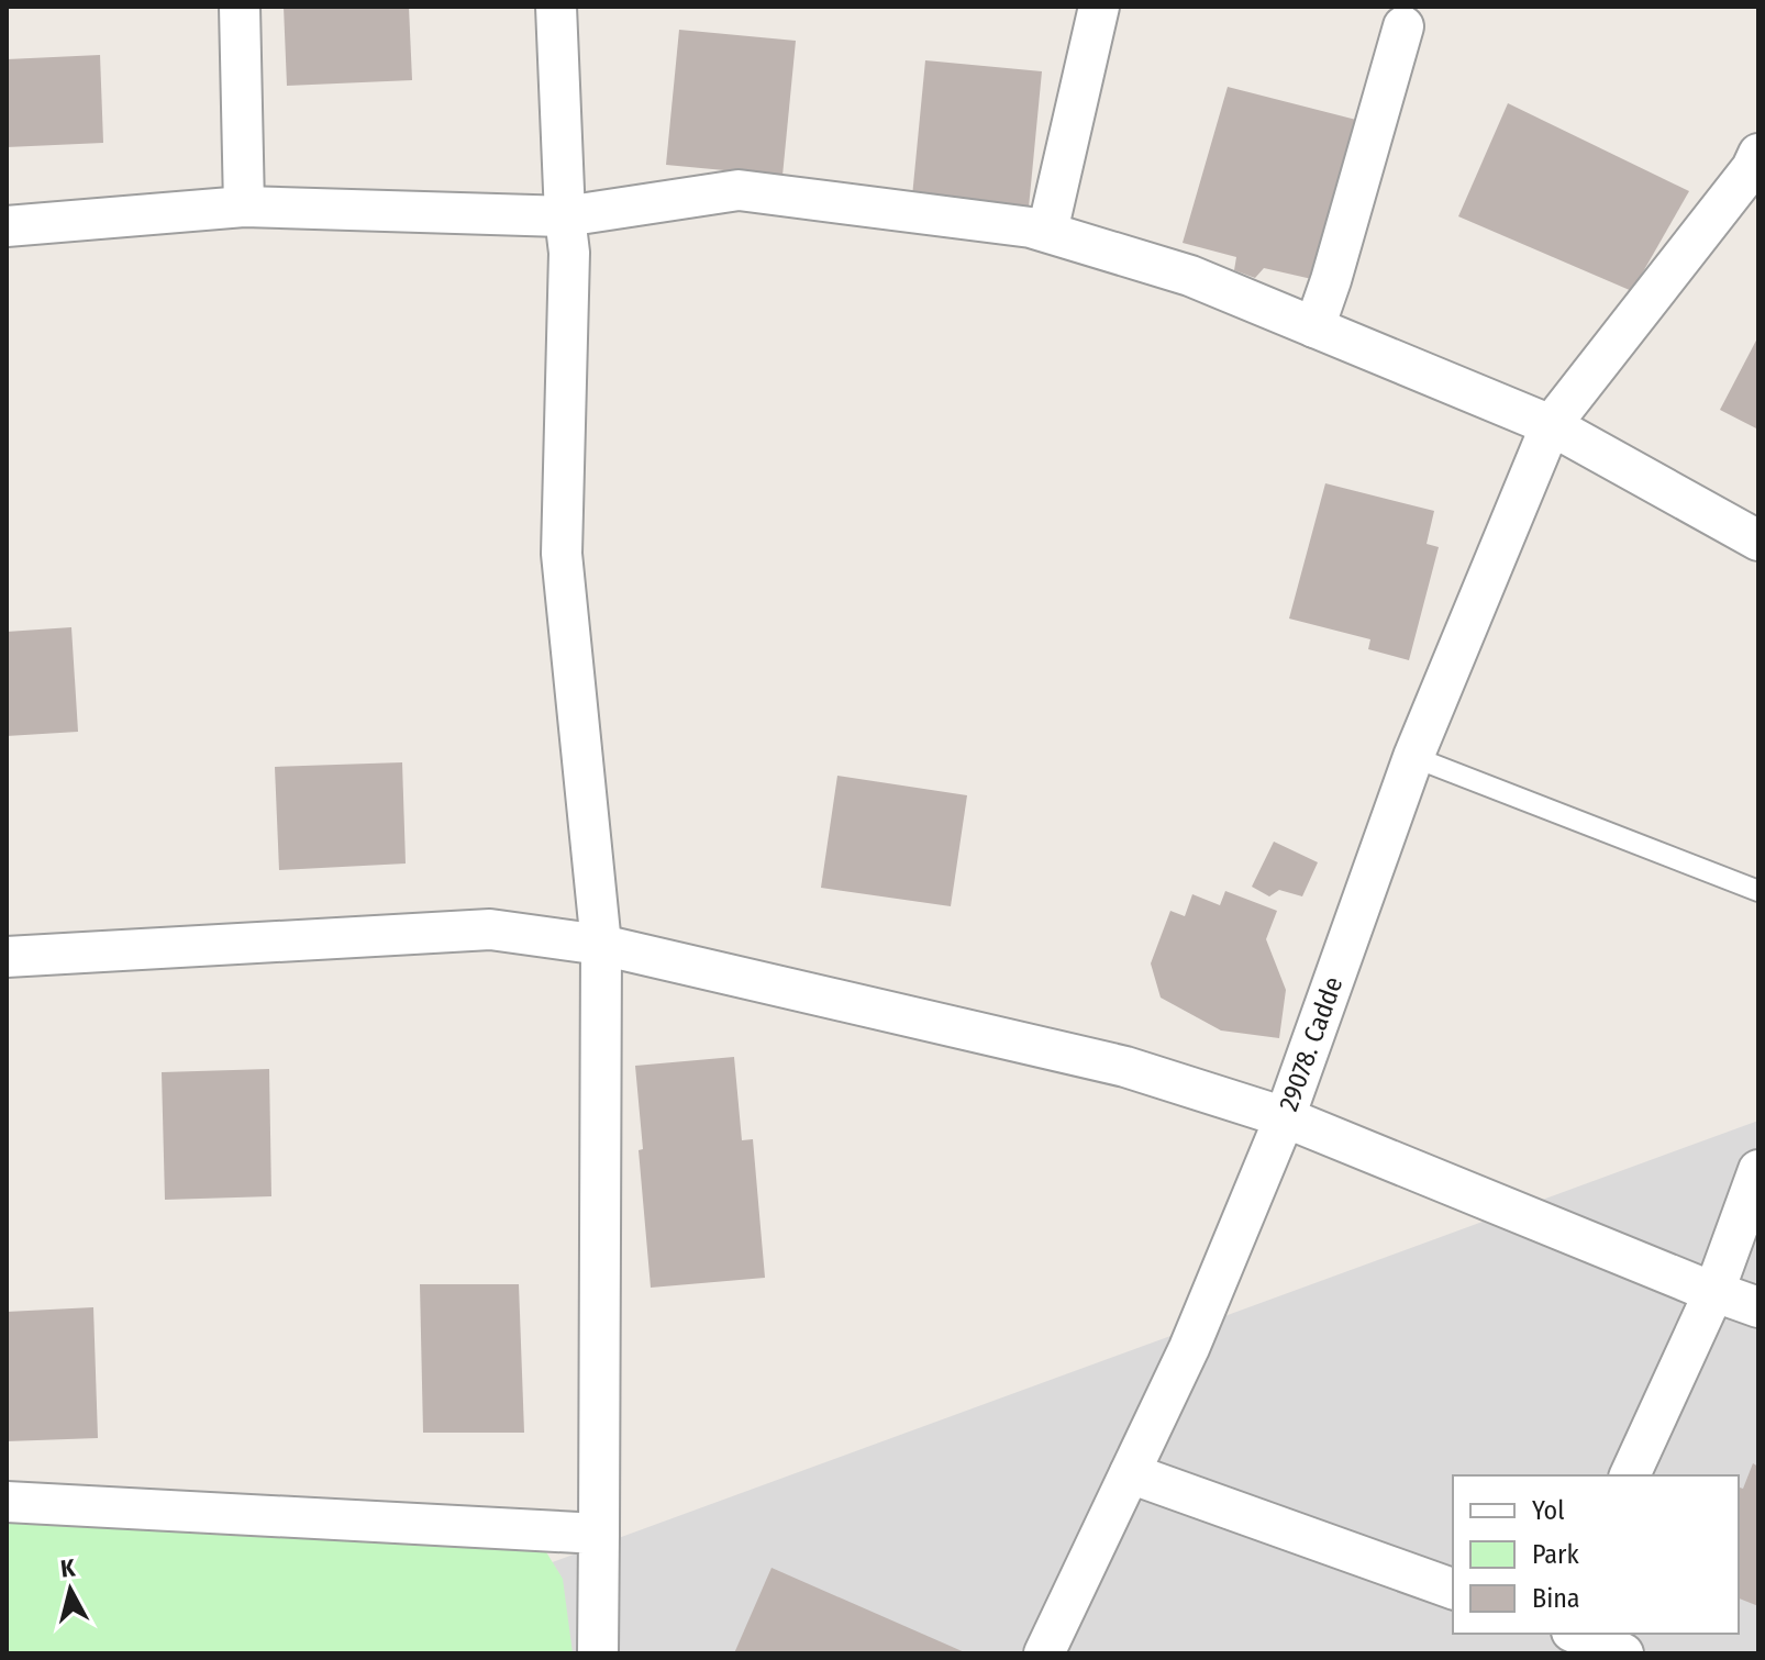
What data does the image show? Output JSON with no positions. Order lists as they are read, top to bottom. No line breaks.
{"streets":{"street":["29078. Cadde"]},"legend":["Yol","Park","Bina"],"north":"top"}
